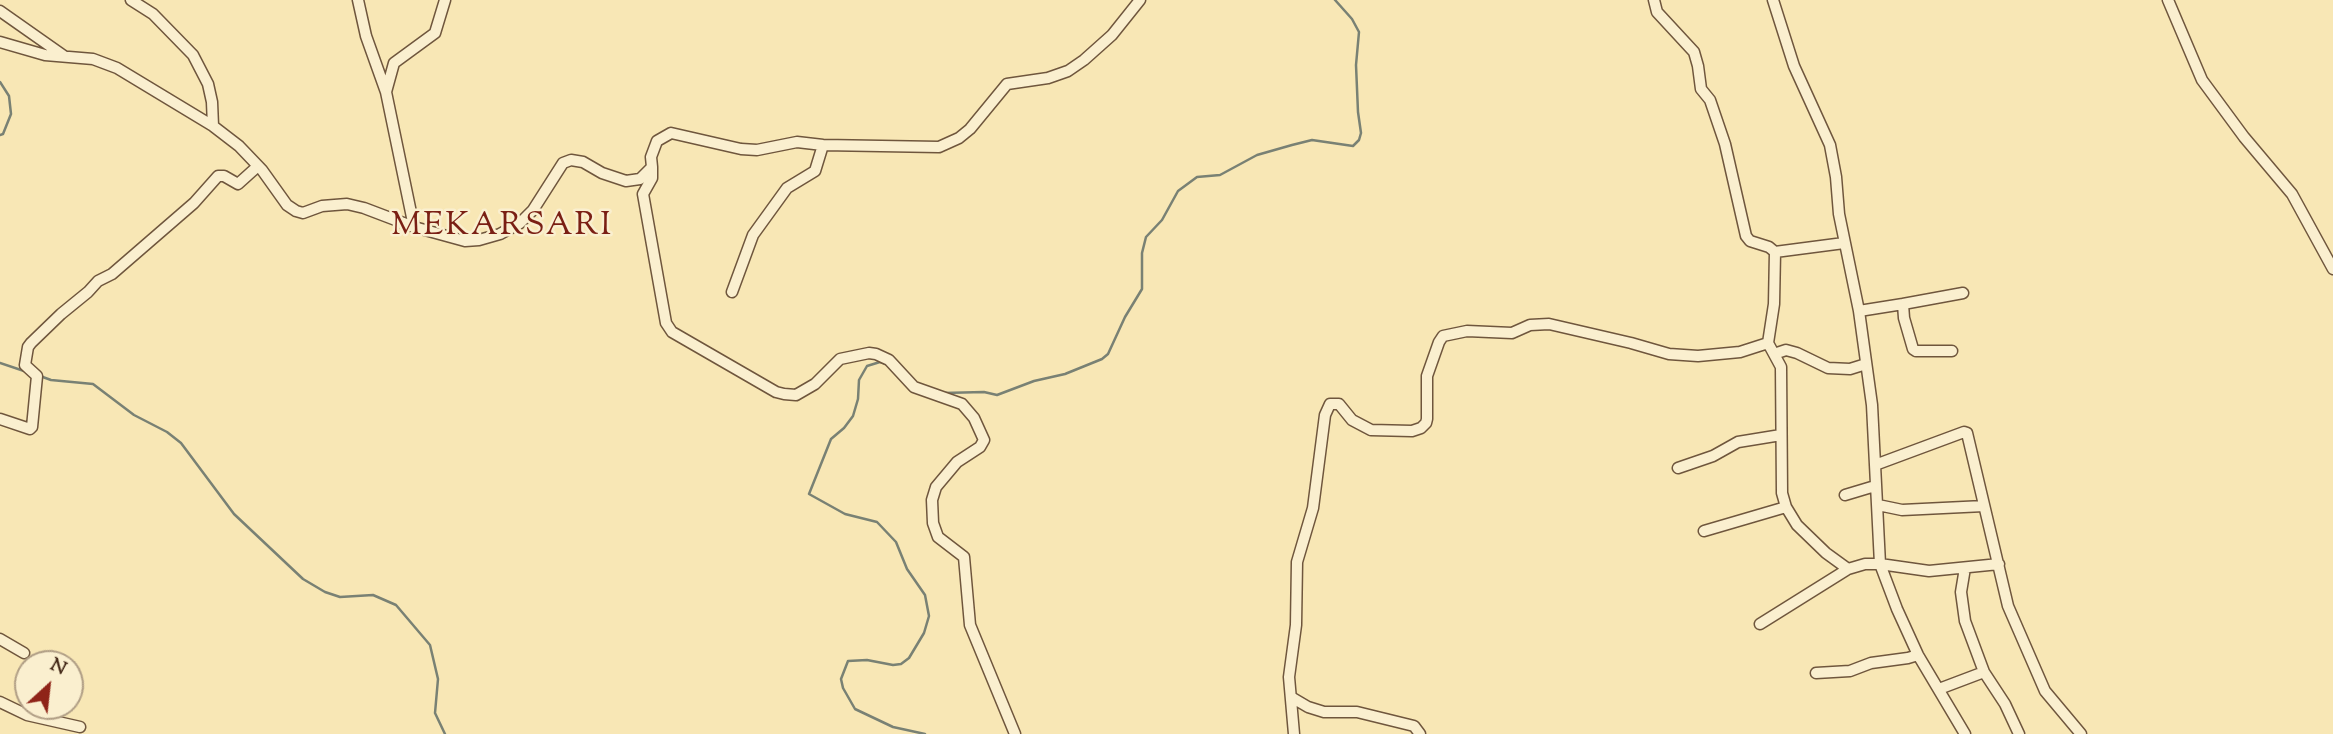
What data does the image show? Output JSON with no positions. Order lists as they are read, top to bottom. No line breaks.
{"districts":["MEKARSARI"],"north":"top right"}
